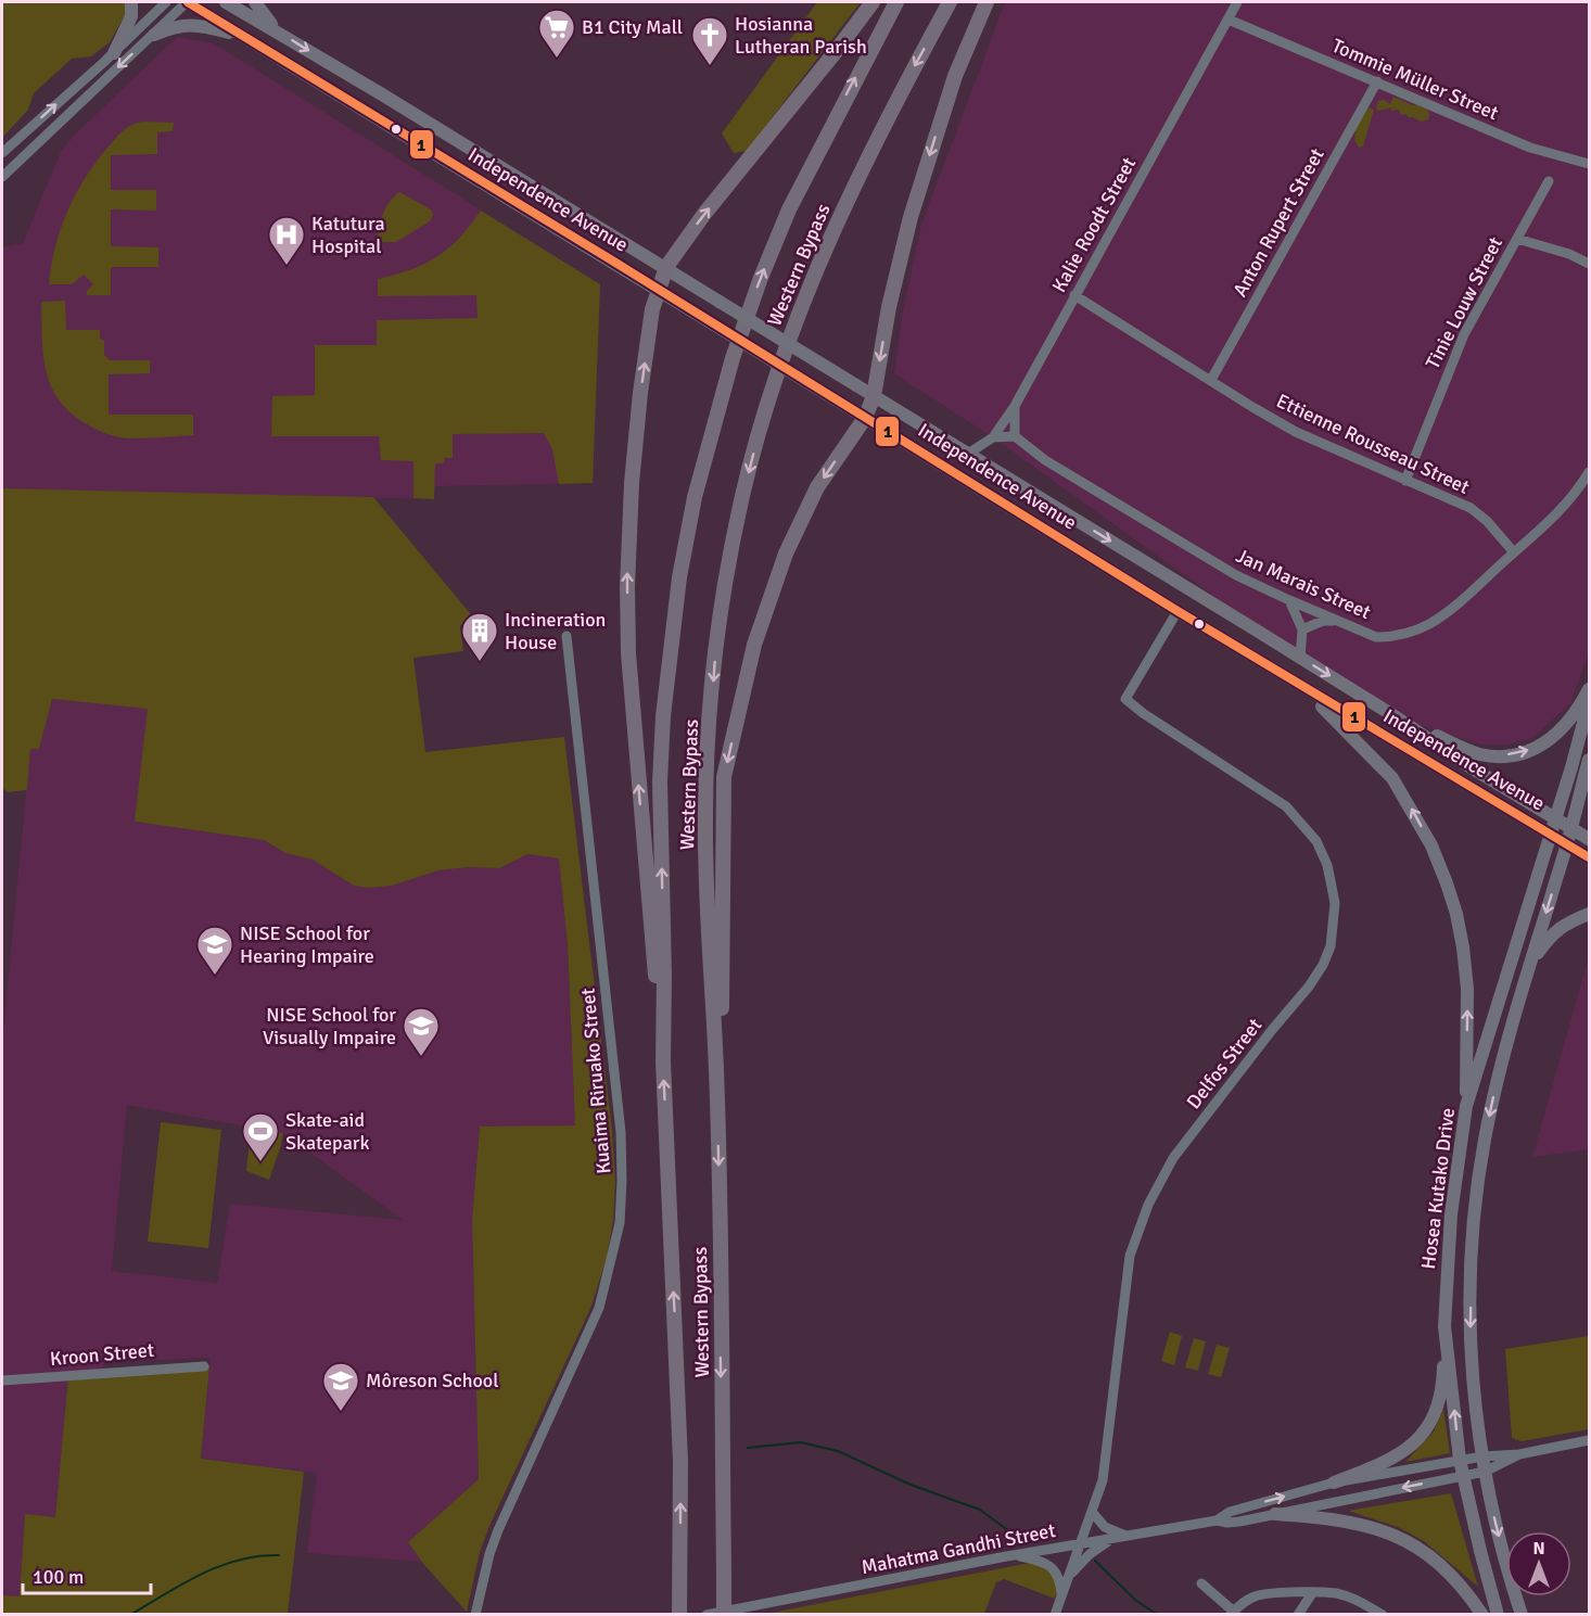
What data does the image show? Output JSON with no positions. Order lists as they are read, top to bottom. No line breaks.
{"streets":{"highway":["Western Bypass"],"main road":["Independence Avenue","Hosea Kutako Drive"],"street":["Tommie Müller Street","Anton Rupert Street","Kalie Roodt Street","Tinie Louw Street","Ettienne Rousseau Street","Jan Marais Street","Delfos Street","Kuaima Riruako Street","Kroon Street","Mahatma Gandhi Street"]},"crossings":[["Tommie Müller Street","Anton Rupert Street"],["Tommie Müller Street","Kalie Roodt Street"],["Independence Avenue","Kalie Roodt Street"],["Independence Avenue","Delfos Street"],["Independence Avenue","Hosea Kutako Drive"],["Anton Rupert Street","Ettienne Rousseau Street"],["Kalie Roodt Street","Ettienne Rousseau Street"],["Tinie Louw Street","Ettienne Rousseau Street"],["Ettienne Rousseau Street","Jan Marais Street"],["Delfos Street","Mahatma Gandhi Street"],["Hosea Kutako Drive","Mahatma Gandhi Street"]],"places":{"supermarket":["B1 City Mall"],"church":["Hosianna Lutheran Parish"],"hospital":["Katutura Hospital"],"building":["Incineration House"],"school or university":["NISE School for Hearing Impaire","NISE School for Visually Impaire","Môreson School"],"sports":["Skate-aid Skatepark"]},"lines":["transit line 1"],"scale_bar":"100 m","north":"top"}
